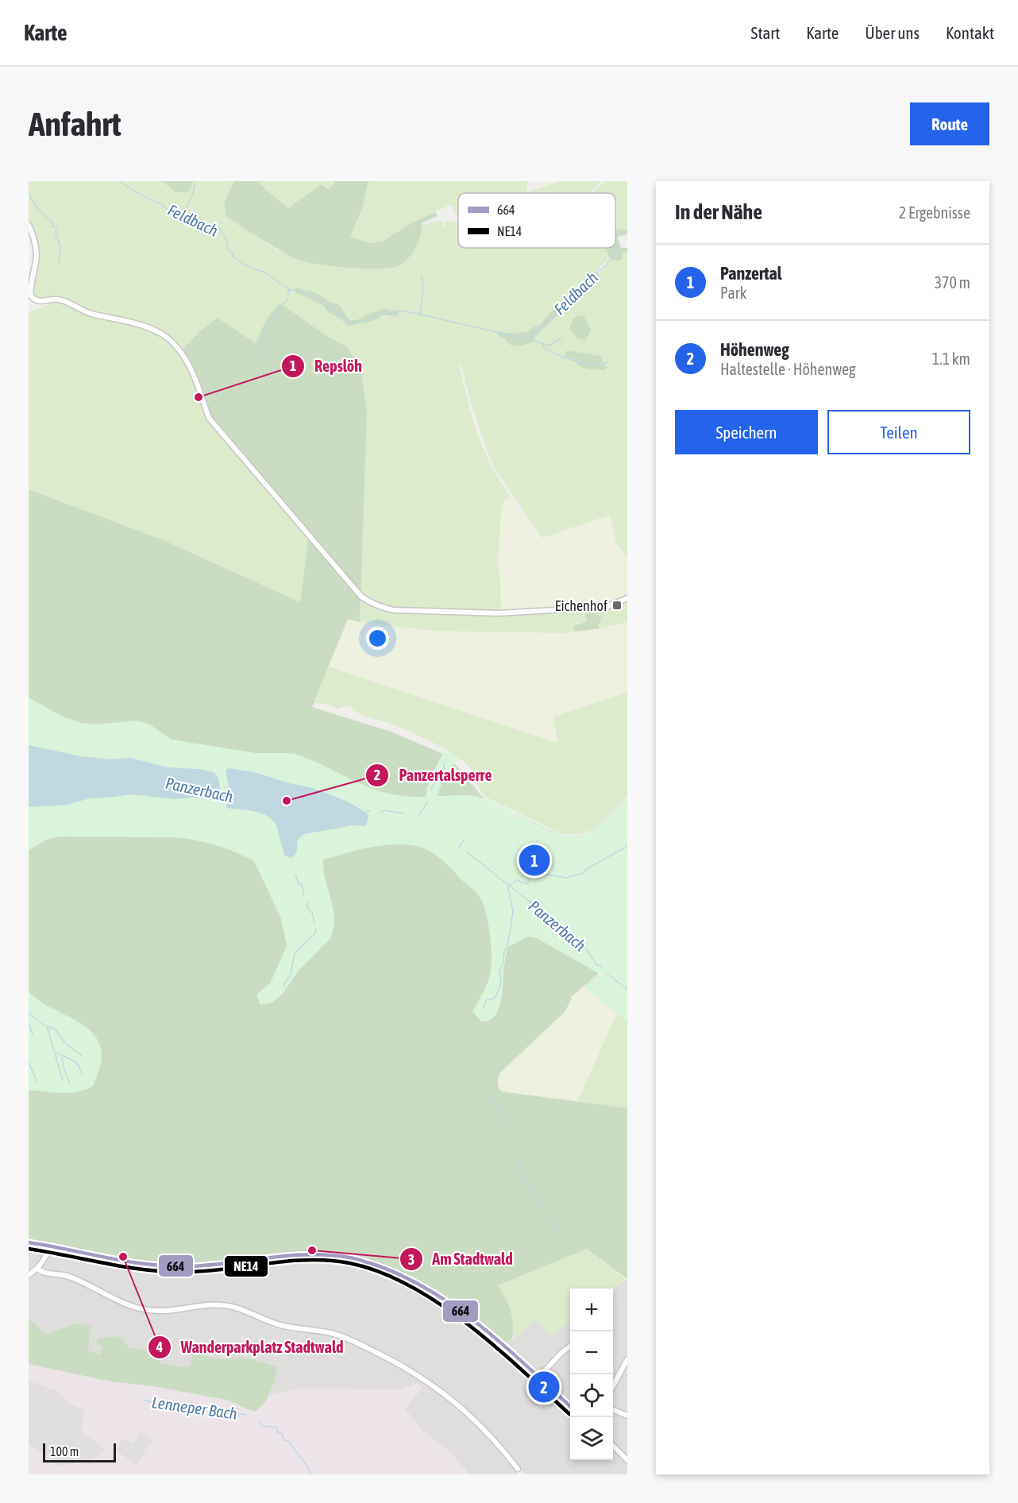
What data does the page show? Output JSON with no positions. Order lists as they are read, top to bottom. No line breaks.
{"water":["Feldbach","Panzerbach","Lenneper Bach"],"places":{"other":["Repslöh","Panzertalsperre","Am Stadtwald","Wanderparkplatz Stadtwald"],"transit":["Eichenhof"]},"lines":["transit line 664","transit line NE14"],"legend":["664","NE14"],"scale_bar":"100 m","page":{"header":"Karte","nav":["Start","Karte","Über uns","Kontakt"],"buttons":["Route",["Speichern","Teilen"]],"title":"Anfahrt","heading":["In der Nähe","2 Ergebnisse"],"list":[{"mark":"1","name":"Panzertal","note":"Park","value":"370 m"},{"mark":"2","name":"Höhenweg","note":"Haltestelle · Höhenweg","value":"1.1 km"}],"pins":["1","2"],"map_buttons":["+","−"],"scale":"100 m"}}
